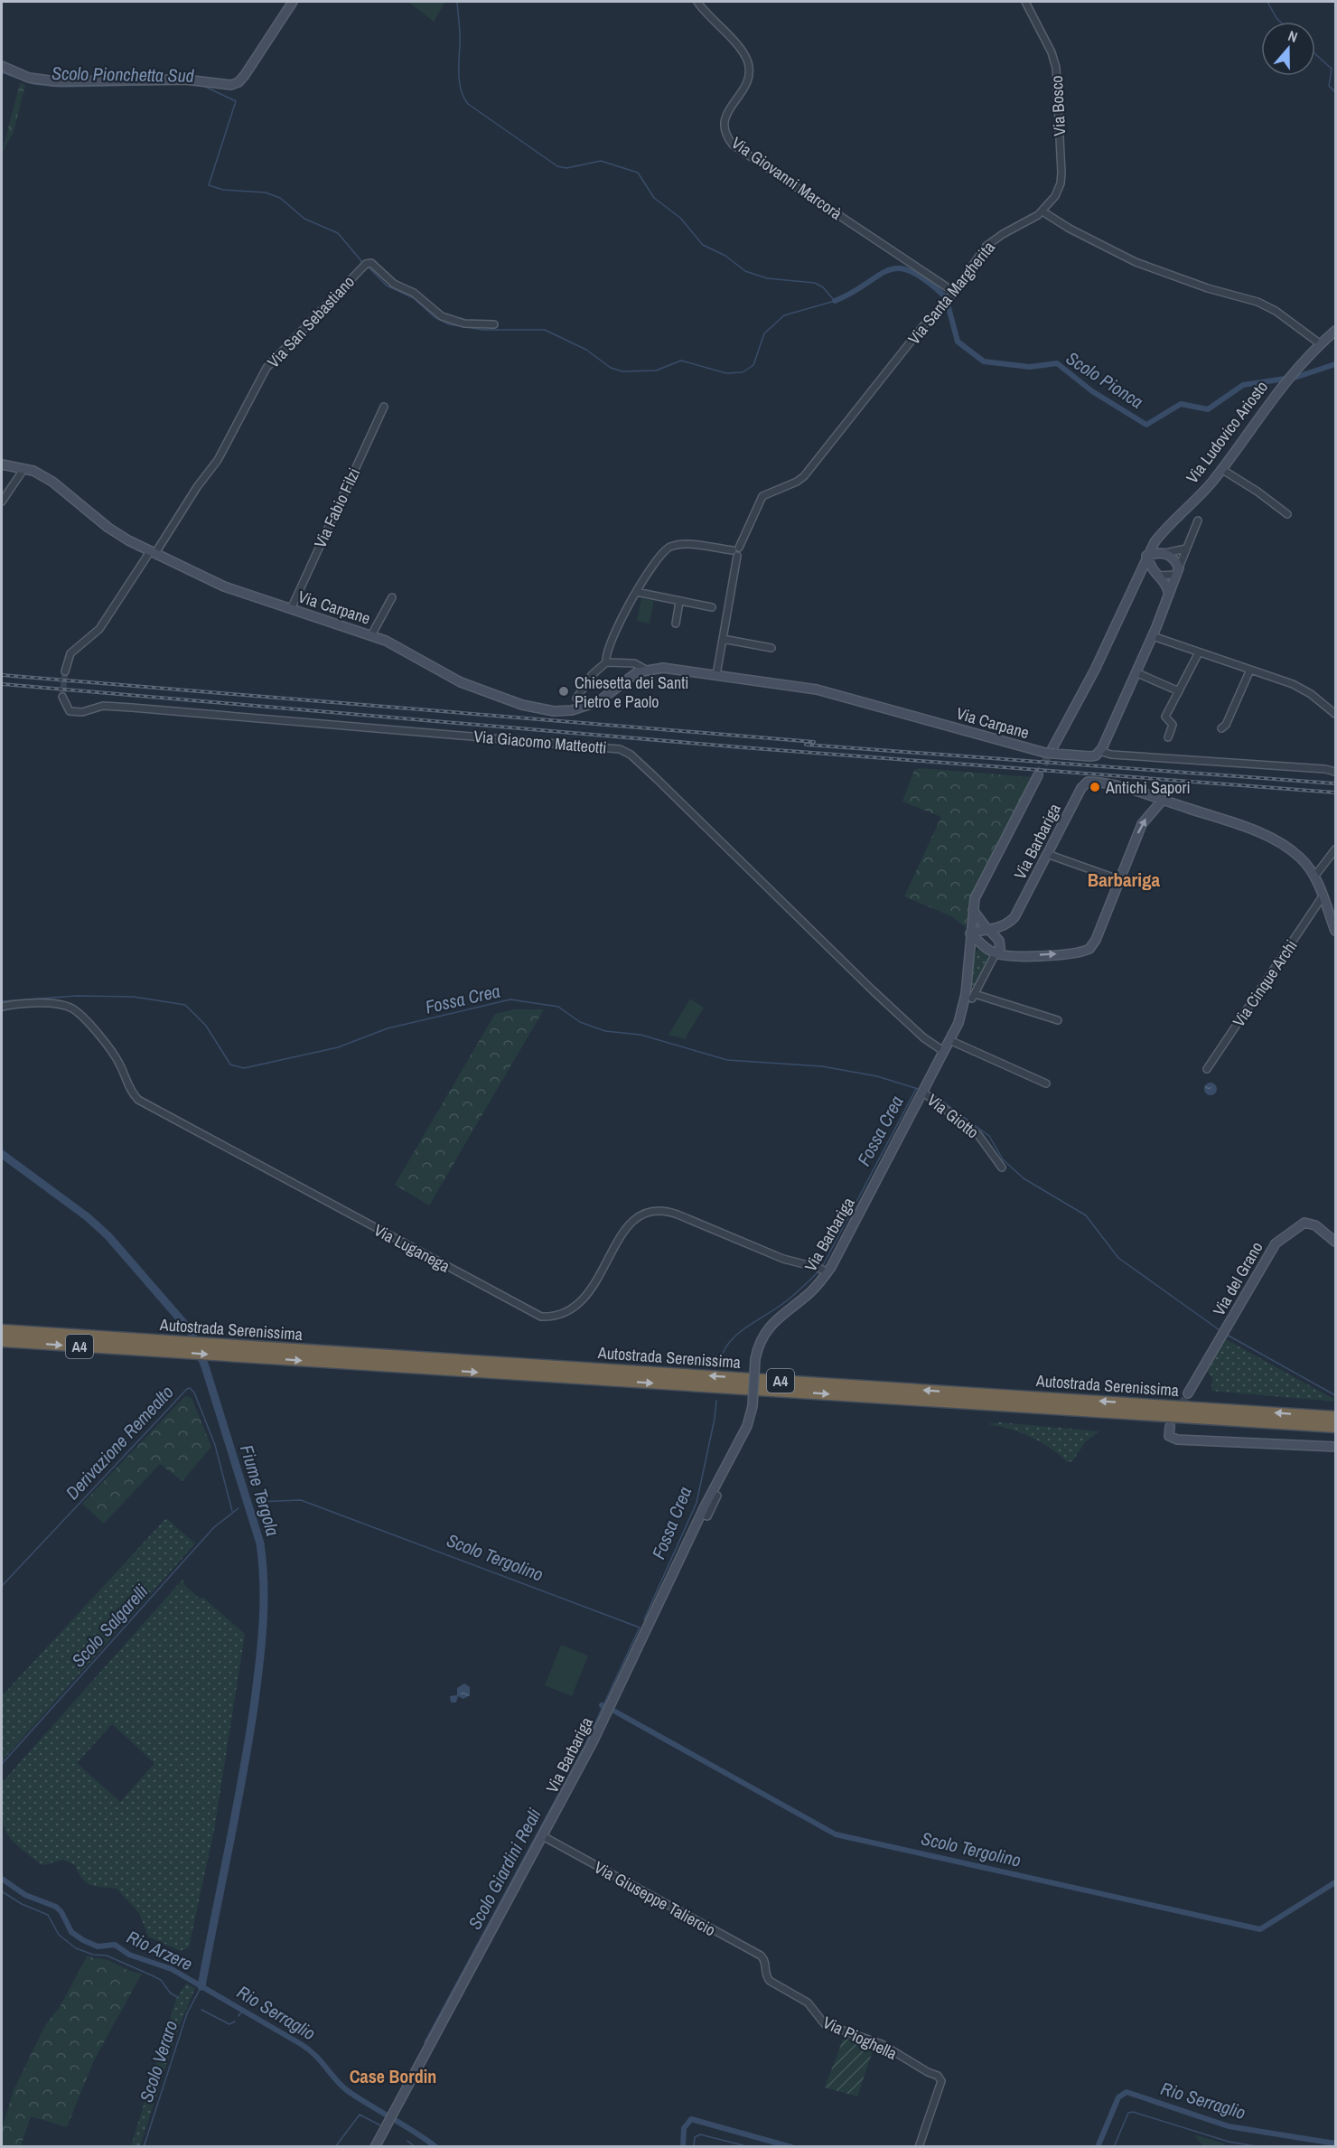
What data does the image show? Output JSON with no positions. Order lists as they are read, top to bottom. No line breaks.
{"streets":{"highway":["Autostrada Serenissima","A4"],"street":["Via Bosco","Via Giovanni Marcorà","Via Santa Margherita","Via San Sebastiano","Via Ludovico Ariosto","Via Fabio Filzi","Via Carpane","Via Giacomo Matteotti","Via Barbariga","Via Cinque Archi","Via Giotto","Via Luganega","Via del Grano","Via Giuseppe Taliercio","Via Pioghella"]},"crossings":[["Via Bosco","Via Santa Margherita"],["Via Giovanni Marcorà","Via Santa Margherita"],["Via Santa Margherita","Via Carpane"],["Via San Sebastiano","Via Carpane"],["Via Ludovico Ariosto","Via Carpane"],["Via Fabio Filzi","Via Carpane"],["Via Giacomo Matteotti","Via Barbariga"],["Via Barbariga","Via Giotto"],["Via Barbariga","Via Luganega"],["Via Barbariga","Via Giuseppe Taliercio"],["Via Giuseppe Taliercio","Via Pioghella"]],"districts":["Barbariga","Case Bordin"],"water":["Scolo Pionchetta Sud","Scolo Pionca","Fossa Crea","Derivazione Remealto","Fiume Tergola","Scolo Tergolino","Scolo Salgarelli","Scolo Giardini Reali","Rio Arzere","Rio Serraglio","Scolo Veraro"],"places":["Chiesetta dei Santi Pietro e Paolo","Antichi Sapori"],"north":"top"}
